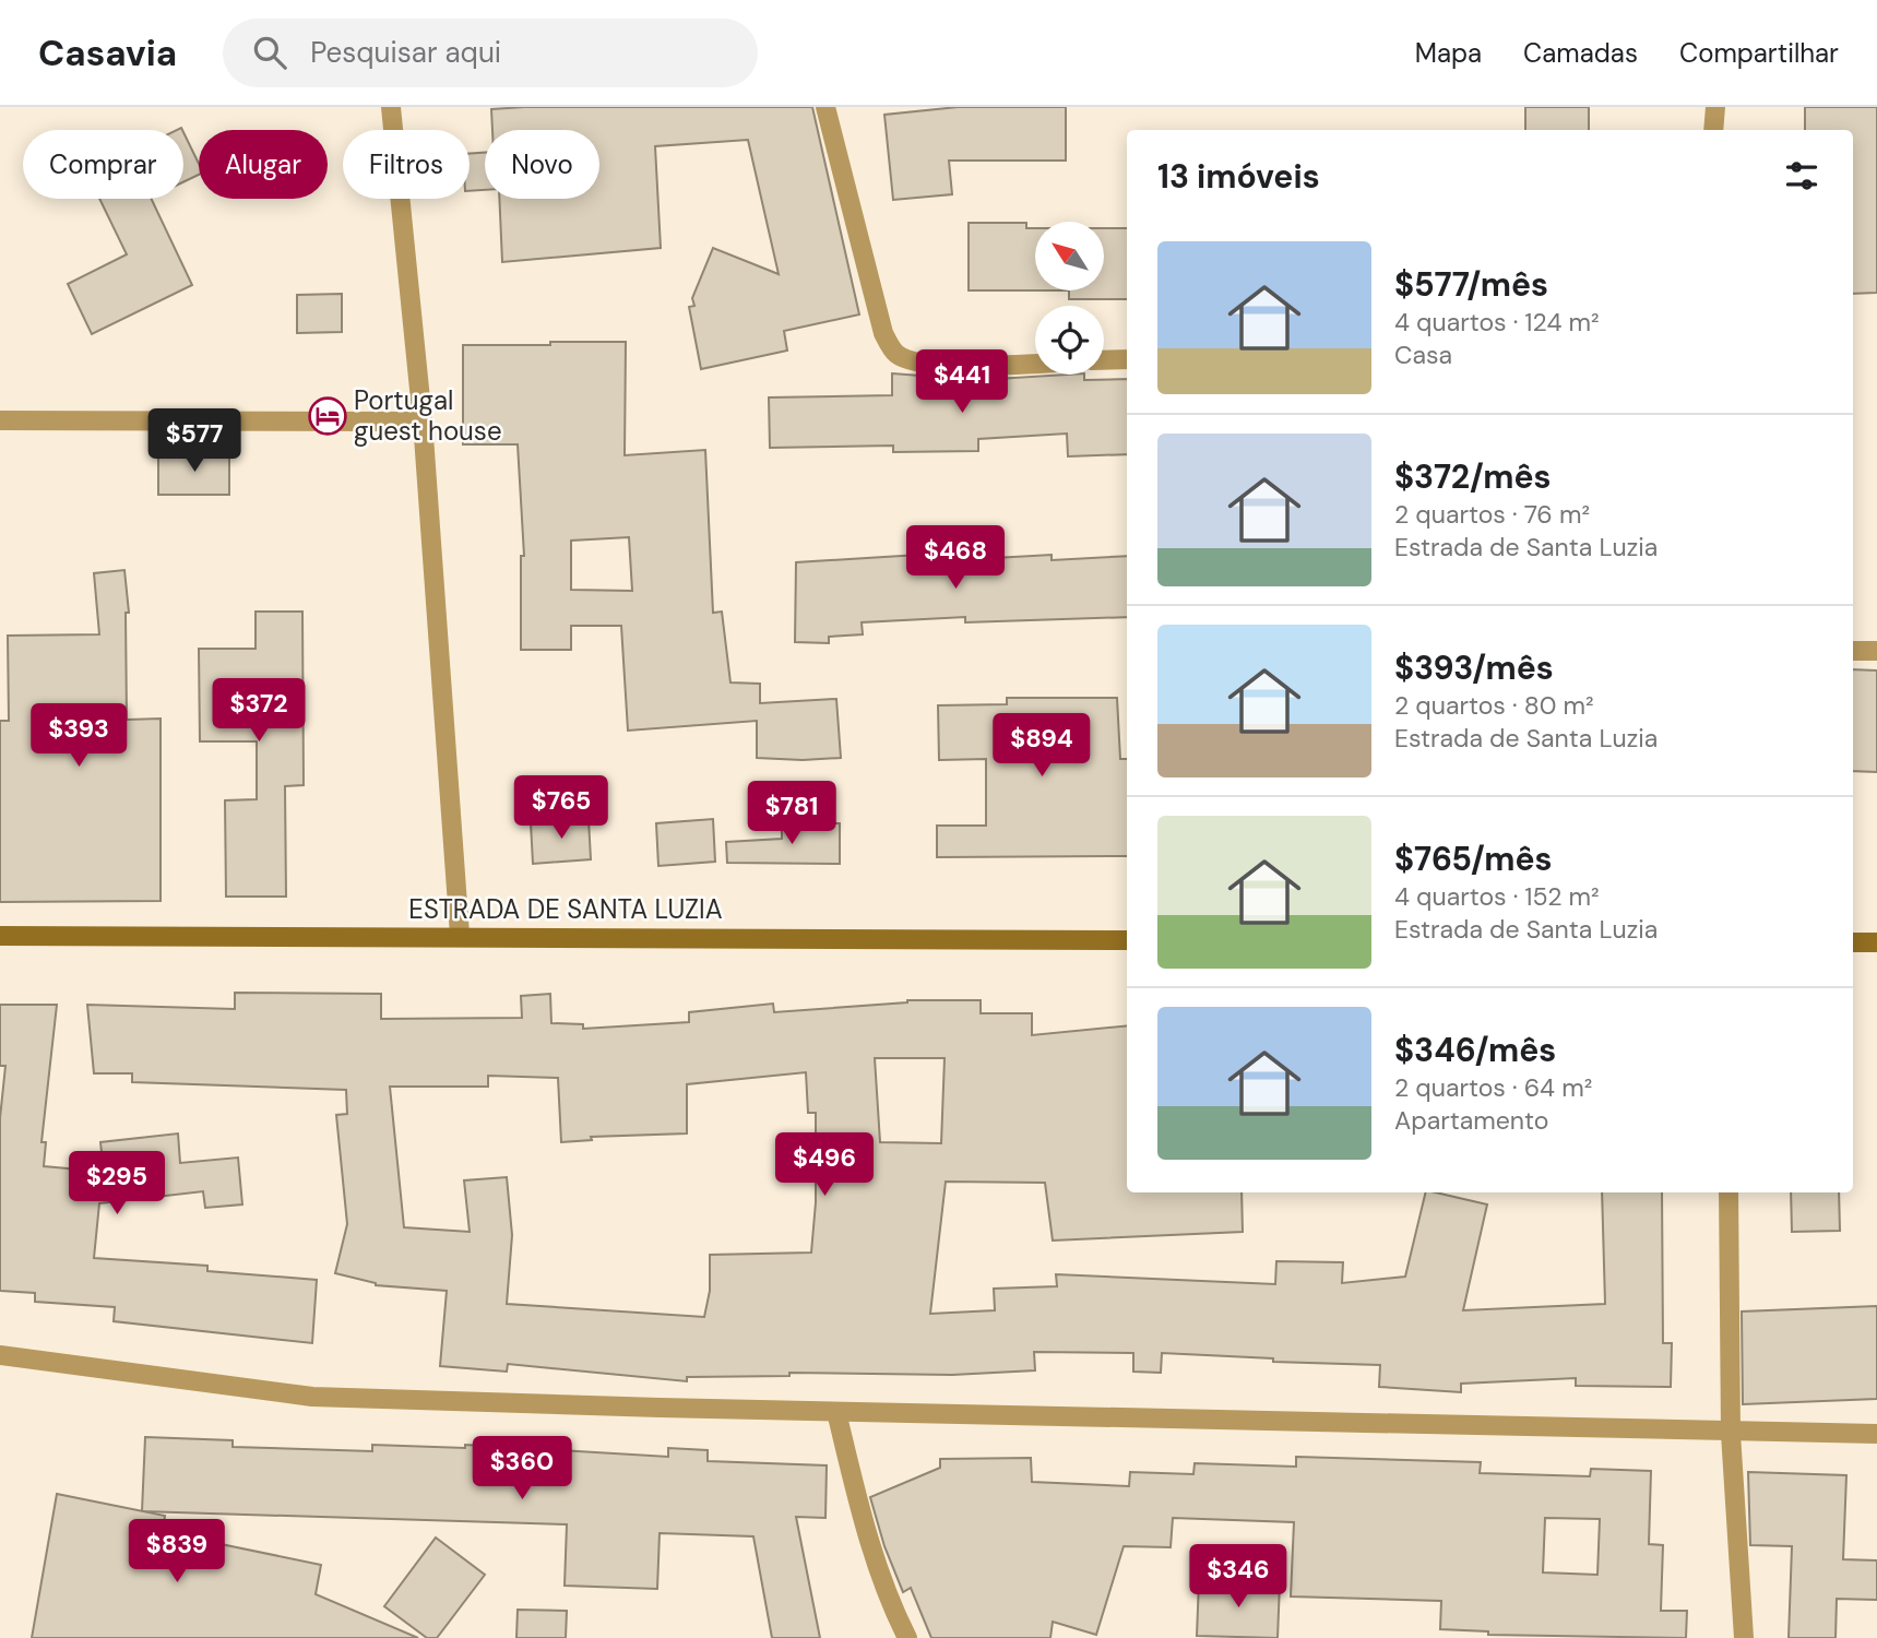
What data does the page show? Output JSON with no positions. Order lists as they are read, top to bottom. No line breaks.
{"streets":{"street":["ESTRADA DE SANTA LUZIA"]},"places":{"hotel":["Portugal guest house"]},"north":"top left","page":{"header":"Casavia","search":"Pesquisar aqui","nav":["Mapa","Camadas","Compartilhar"],"chip":["Comprar","Alugar","Filtros","Novo"],"heading":"13 imóveis","list":[{"name":"$577/mês","note":"4 quartos · 124 m² · Casa"},{"name":"$372/mês","note":"2 quartos · 76 m² · Estrada de Santa Luzia"},{"name":"$393/mês","note":"2 quartos · 80 m² · Estrada de Santa Luzia"},{"name":"$765/mês","note":"4 quartos · 152 m² · Estrada de Santa Luzia"},{"name":"$346/mês","note":"2 quartos · 64 m² · Apartamento"}],"price":["$441","$577","$468","$372","$393","$894","$765","$781","$496","$295","$360","$839","$346"]}}
